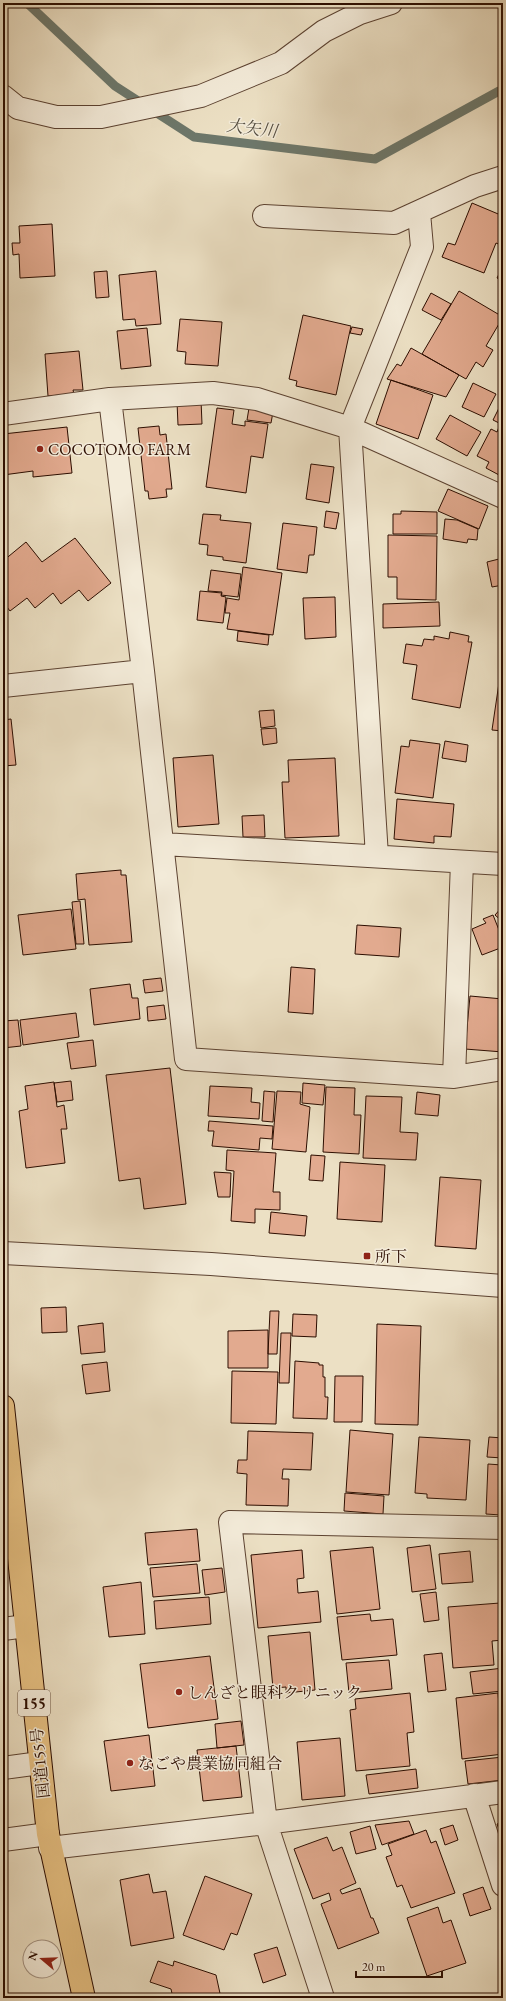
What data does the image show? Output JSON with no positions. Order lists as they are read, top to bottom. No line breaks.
{"streets":{"highway":["155","国道155号"]},"water":["大矢川"],"places":{"other":["COCOTOMO FARM","しんざと眼科クリニック","なごや農業協同組合"],"transit":["所下"]},"scale_bar":"20 m","north":"left"}
